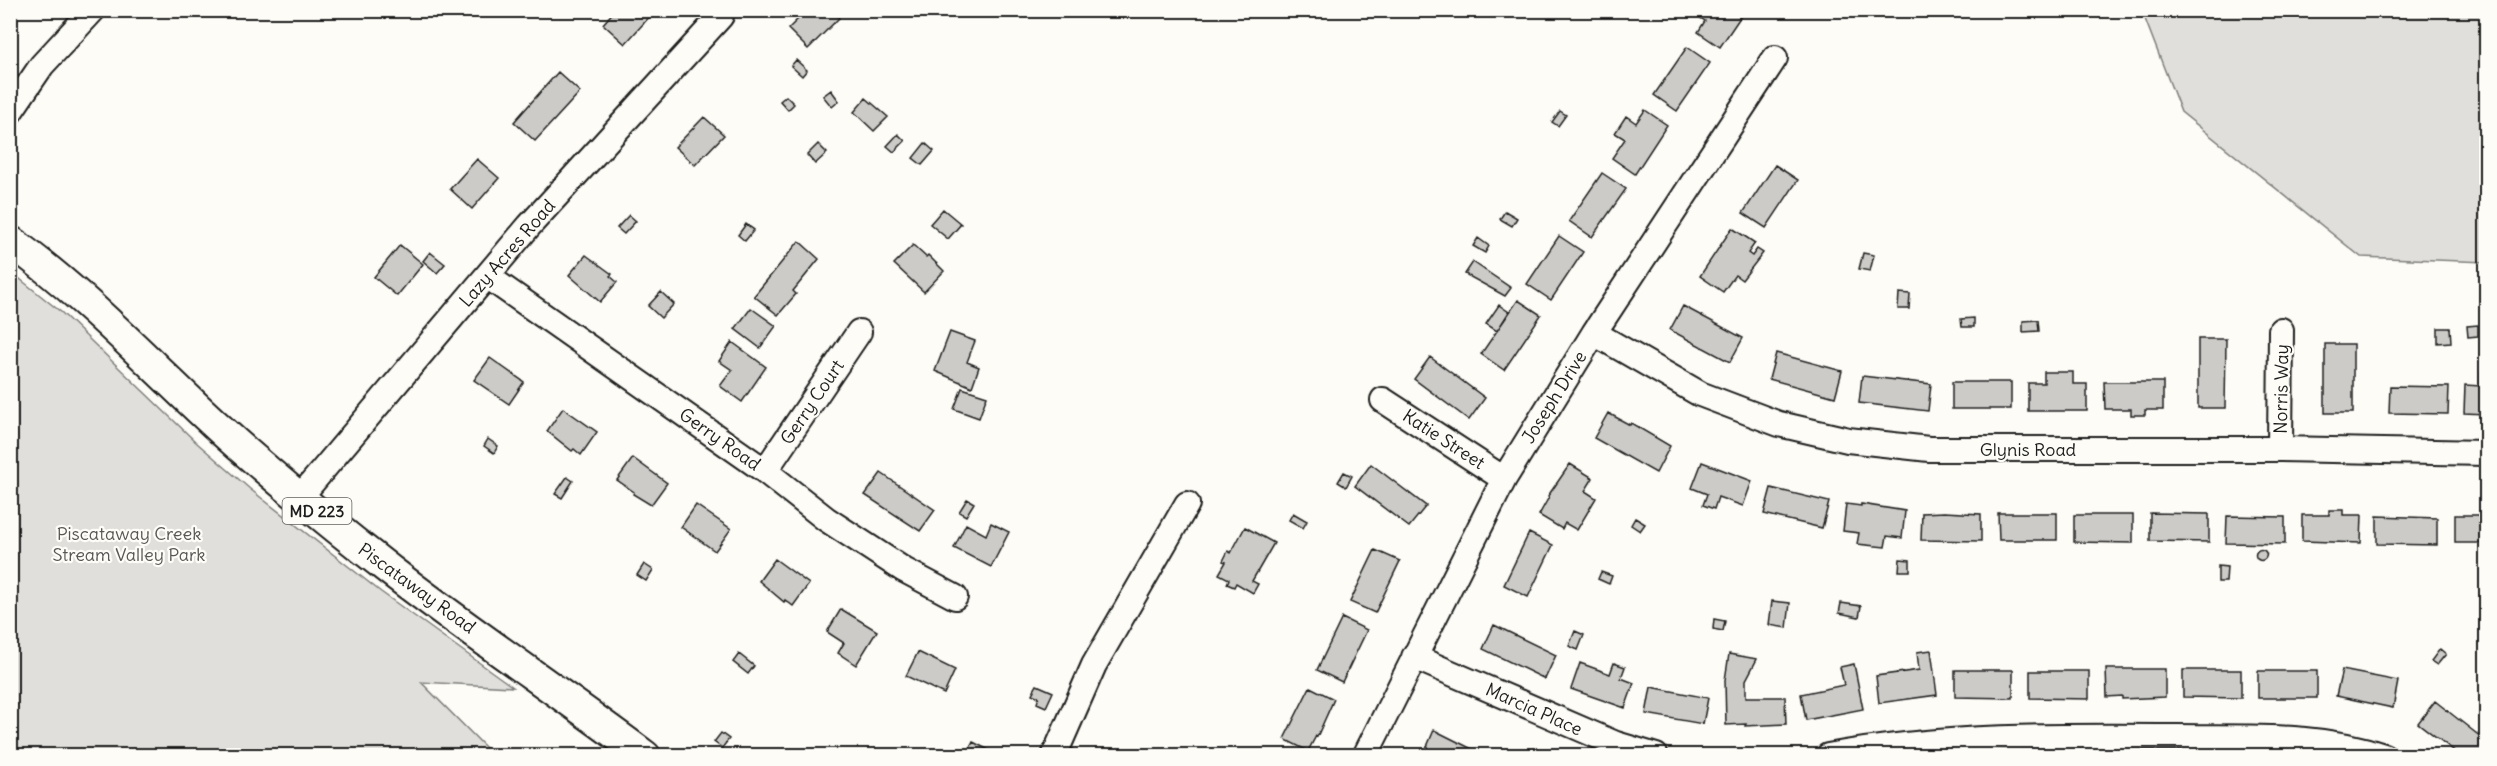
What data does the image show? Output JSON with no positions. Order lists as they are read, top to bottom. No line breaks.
{"streets":{"main road":["MD 223","Piscataway Road"],"street":["Lazy Acres Road","Norris Way","Joseph Drive","Gerry Court","Gerry Road","Katie Street","Glynis Road","Marcia Place"]},"crossings":[["Lazy Acres Road","Gerry Road"],["Lazy Acres Road","Piscataway Road"],["Norris Way","Glynis Road"],["Joseph Drive","Katie Street"],["Joseph Drive","Glynis Road"],["Joseph Drive","Marcia Place"],["Gerry Court","Gerry Road"]],"parks":["Piscataway Creek Stream Valley Park"]}
